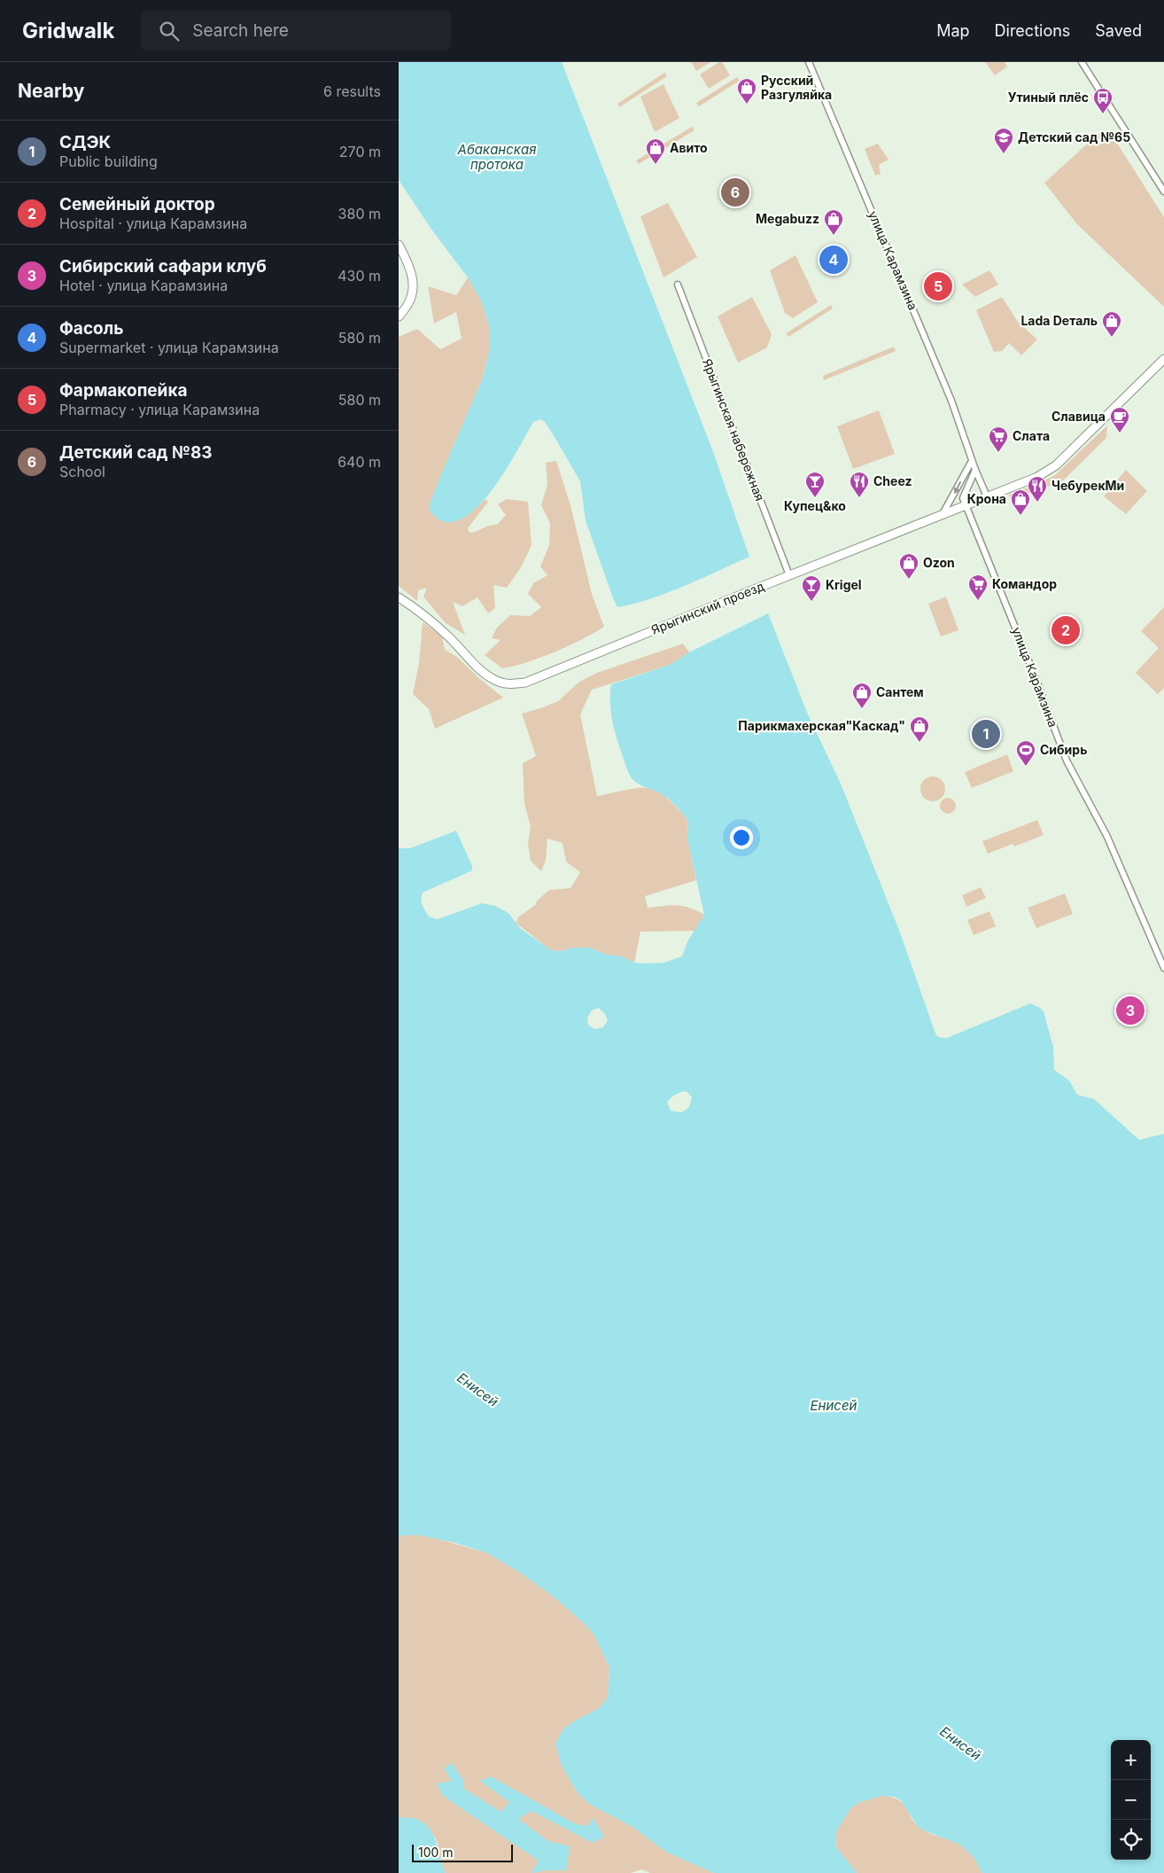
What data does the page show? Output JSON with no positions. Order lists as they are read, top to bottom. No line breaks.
{"streets":{"main road":["Ярыгинский проезд"],"street":["улица Карамзина","Ярыгинская набережная"]},"crossings":[["улица Карамзина","Ярыгинский проезд"],["Ярыгинская набережная","Ярыгинский проезд"]],"water":["Абаканская протока","Енисей"],"places":{"shop":["Русский Разгуляйка","Авито","Megabuzz","Lada Dеталь","Крона","Ozon","Сантем","Парикмахерская\"Каскад\""],"bus stop":["Утиный плёс"],"school or university":["Детский сад №65"],"cafe":["Славица"],"supermarket":["Слата","Командор"],"bar":["Купец&ко","Krigel"],"restaurant":["Cheez","ЧебурекМи"],"sports":["Сибирь"]},"scale_bar":"100 m","page":{"header":"Gridwalk","search":"Search here","nav":["Map","Directions","Saved"],"heading":["Nearby","6 results"],"list":[{"mark":"1","name":"СДЭК","note":"Public building","value":"270 m"},{"mark":"2","name":"Семейный доктор","note":"Hospital · улица Карамзина","value":"380 m"},{"mark":"3","name":"Сибирский сафари клуб","note":"Hotel · улица Карамзина","value":"430 m"},{"mark":"4","name":"Фасоль","note":"Supermarket · улица Карамзина","value":"580 m"},{"mark":"5","name":"Фармакопейка","note":"Pharmacy · улица Карамзина","value":"580 m"},{"mark":"6","name":"Детский сад №83","note":"School","value":"640 m"}],"pins":["6","4","5","2","1","3"],"map_buttons":["+","−"],"scale":"100 m"}}
